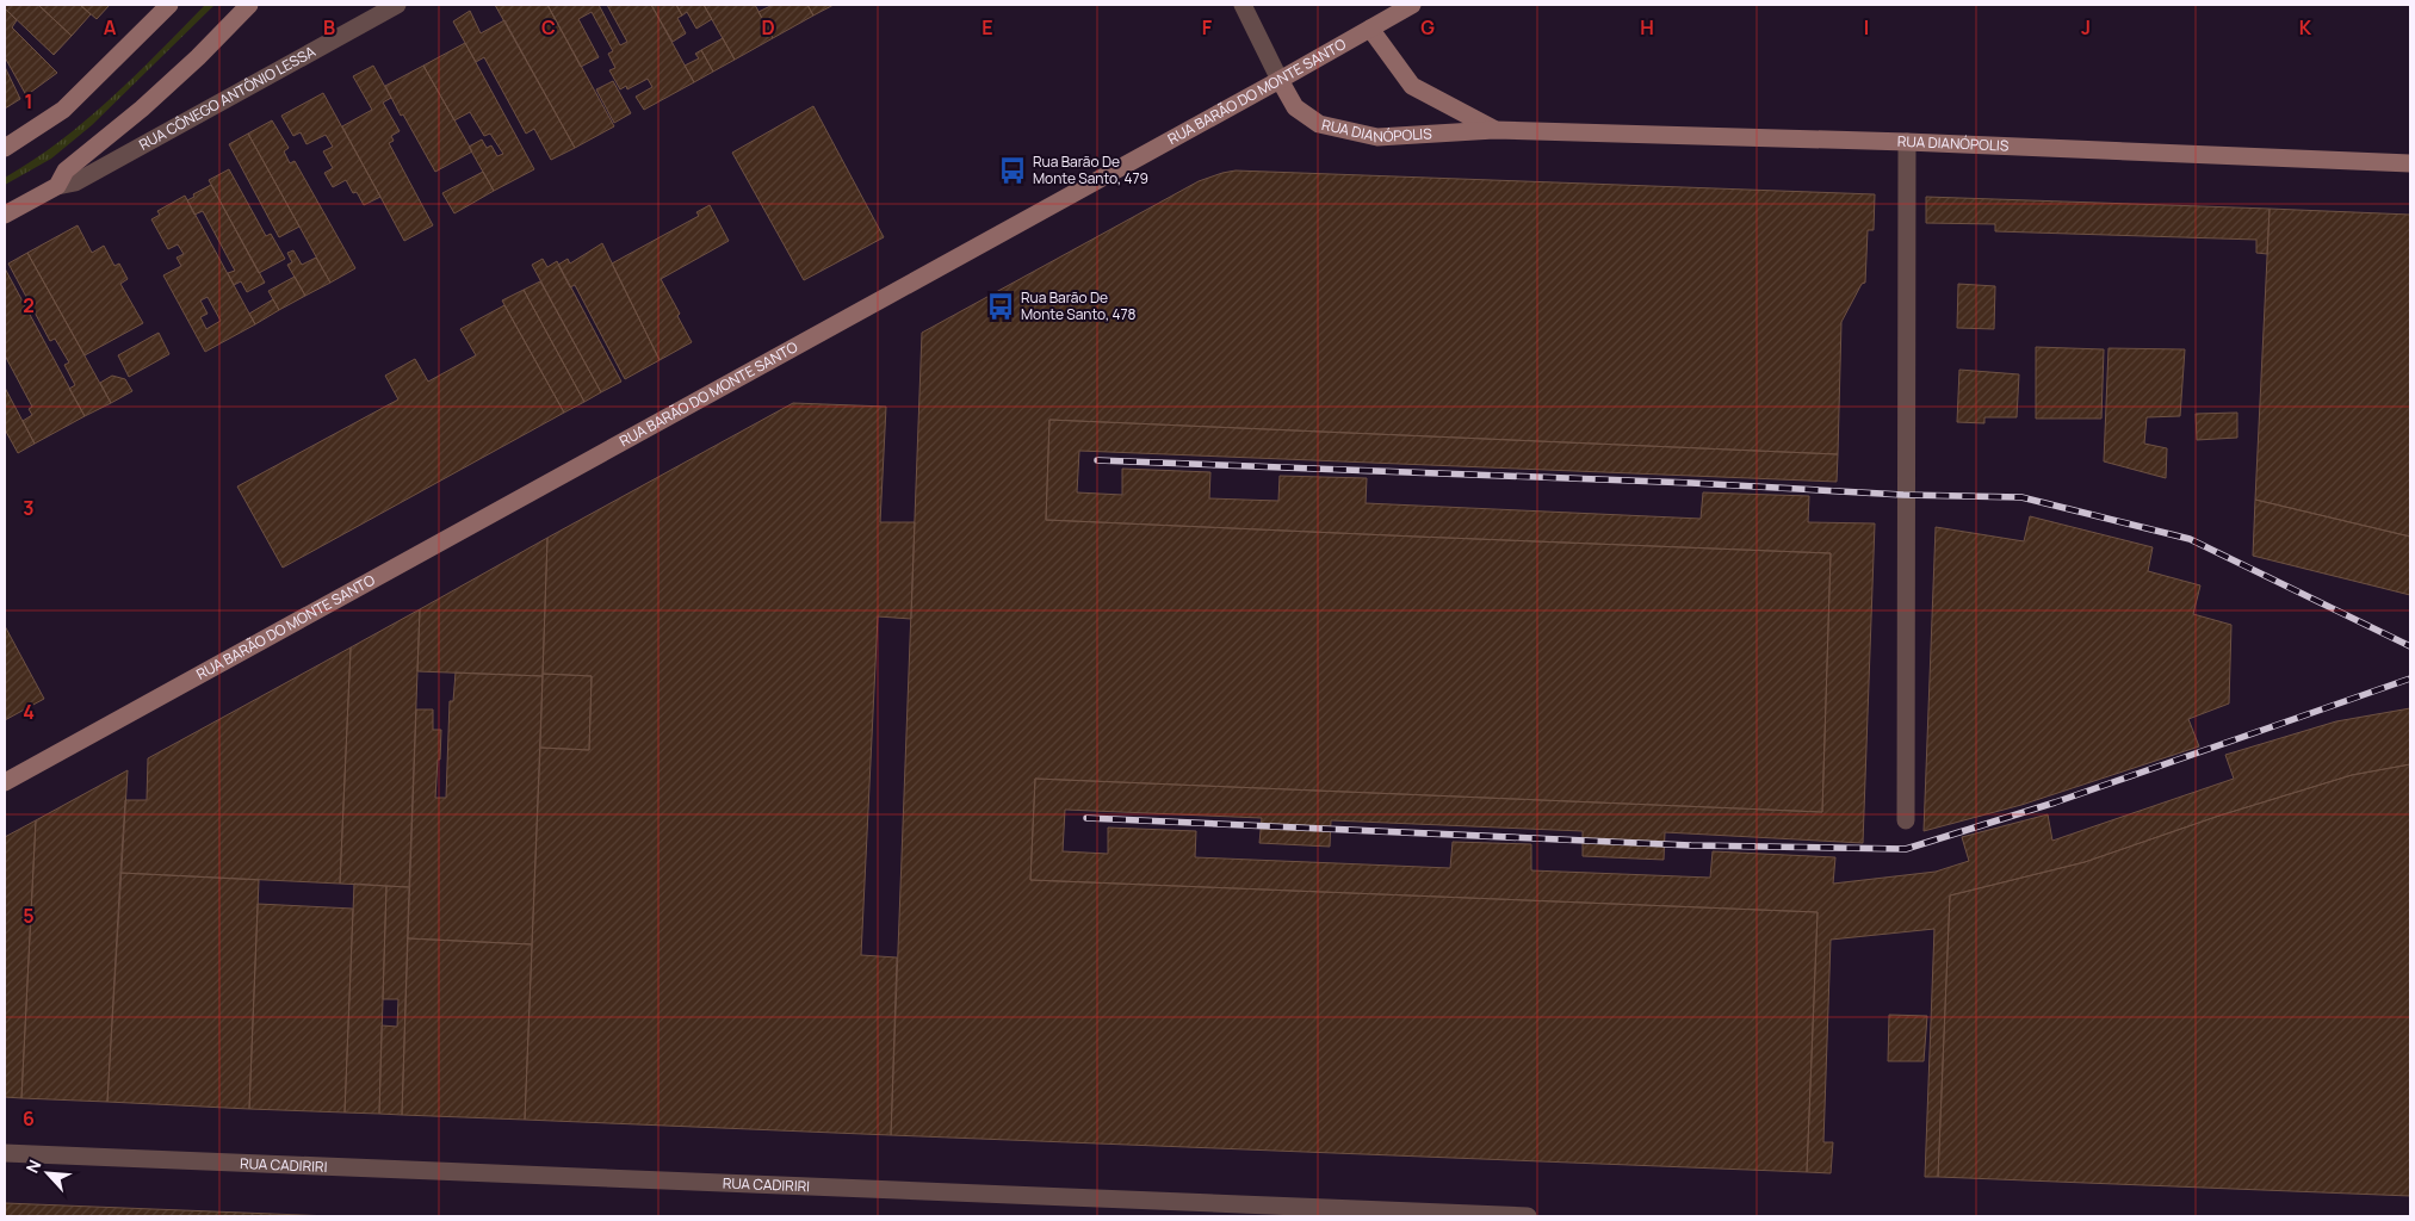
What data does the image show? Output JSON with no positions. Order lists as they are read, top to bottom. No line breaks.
{"streets":{"street":["RUA BARÃO DO MONTE SANTO","RUA CÔNEGO ANTÔNIO LESSA","RUA DIANÓPOLIS","RUA CADIRIRI"]},"crossings":[["RUA BARÃO DO MONTE SANTO","RUA DIANÓPOLIS"]],"places":{"bus stop":["Rua Barão De Monte Santo, 479","Rua Barão De Monte Santo, 478"]},"north":"top left","grid":{"columns":["A","B","C","D","E","F","G","H","I","J","K"],"rows":["1","2","3","4","5","6"]}}
